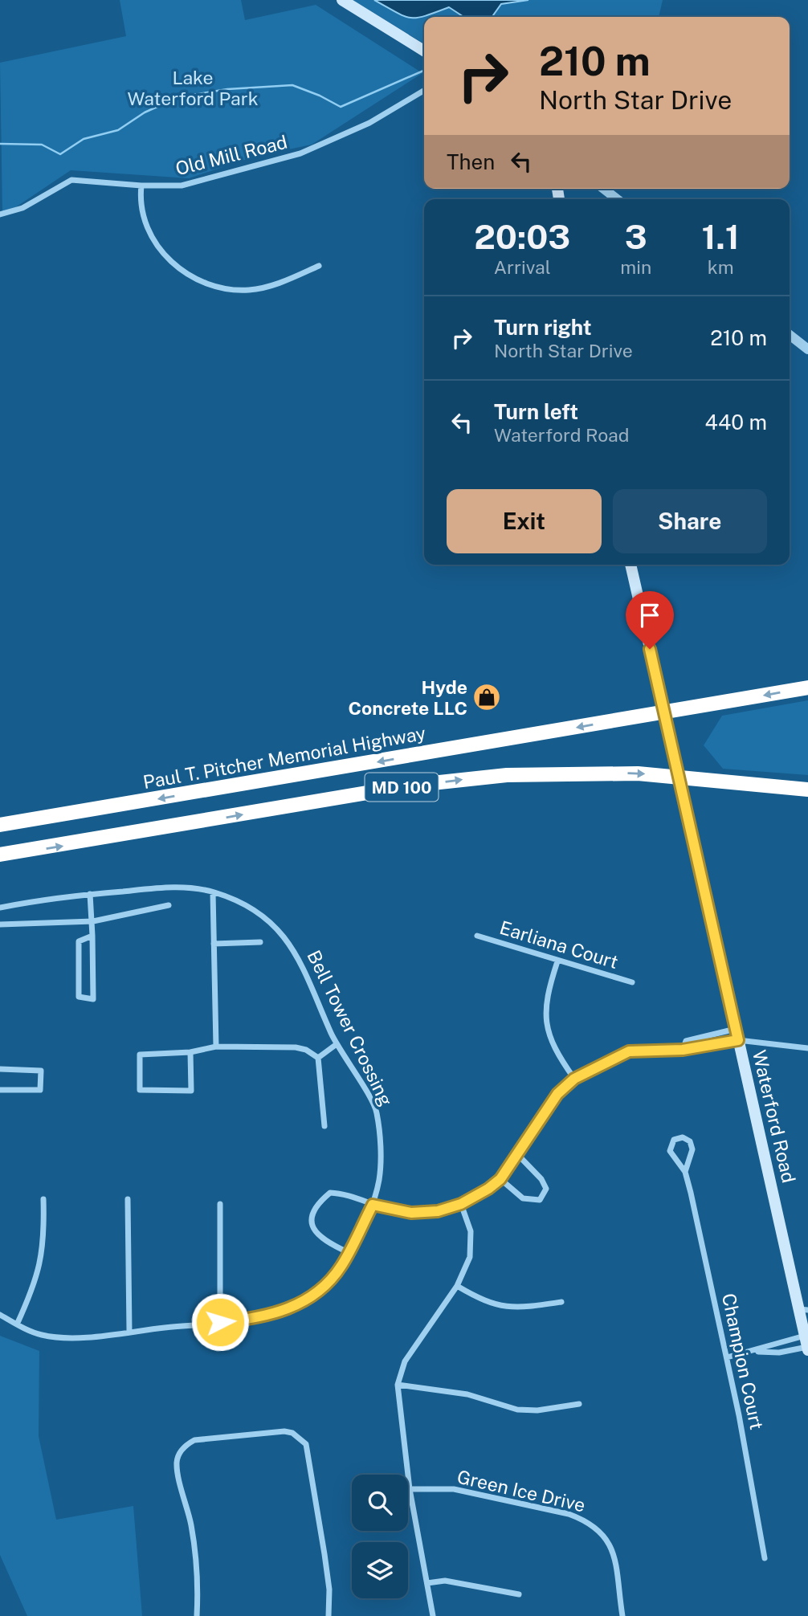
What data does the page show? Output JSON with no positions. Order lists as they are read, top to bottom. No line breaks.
{"streets":{"highway":["Paul T. Pitcher Memorial Highway","MD 100"],"main road":["Waterford Road"],"street":["Old Mill Road","Earliana Court","Bell Tower Crossing","Champion Court","Green Ice Drive"]},"parks":["Lake Waterford Park"],"places":{"shop":["Hyde Concrete LLC"]},"page":{"turn":["210 m","North Star Drive"],"then":"Then","eta":["20:03","Arrival","3","min","1.1","km"],"list":[{"name":"Turn right","note":"North Star Drive","value":"210 m"},{"name":"Turn left","note":"Waterford Road","value":"440 m"}],"buttons":["Exit","Share"]}}
